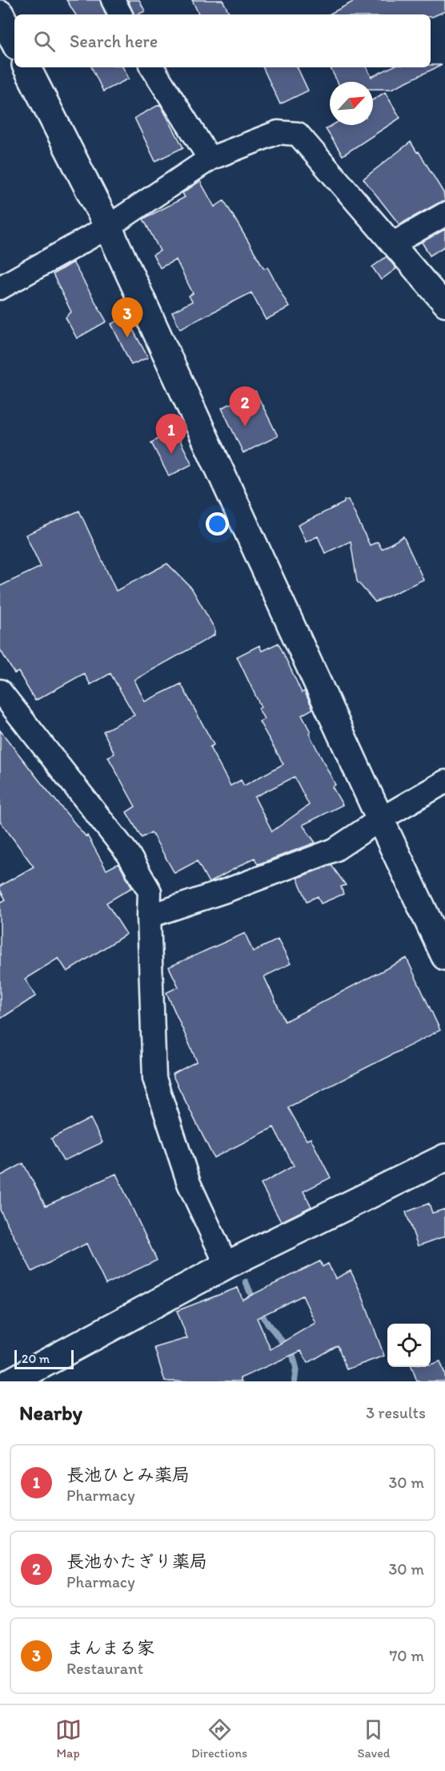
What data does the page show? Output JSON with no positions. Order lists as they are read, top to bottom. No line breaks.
{"scale_bar":"20 m","north":"top right","page":{"search":"Search here","pins":["3","2","1"],"scale":"20 m","heading":["Nearby","3 results"],"list":[{"mark":"1","name":"長池ひとみ薬局","note":"Pharmacy","value":"30 m"},{"mark":"2","name":"長池かたぎり薬局","note":"Pharmacy","value":"30 m"},{"mark":"3","name":"まんまる家","note":"Restaurant","value":"70 m"}],"nav":["Map","Directions","Saved"]}}
